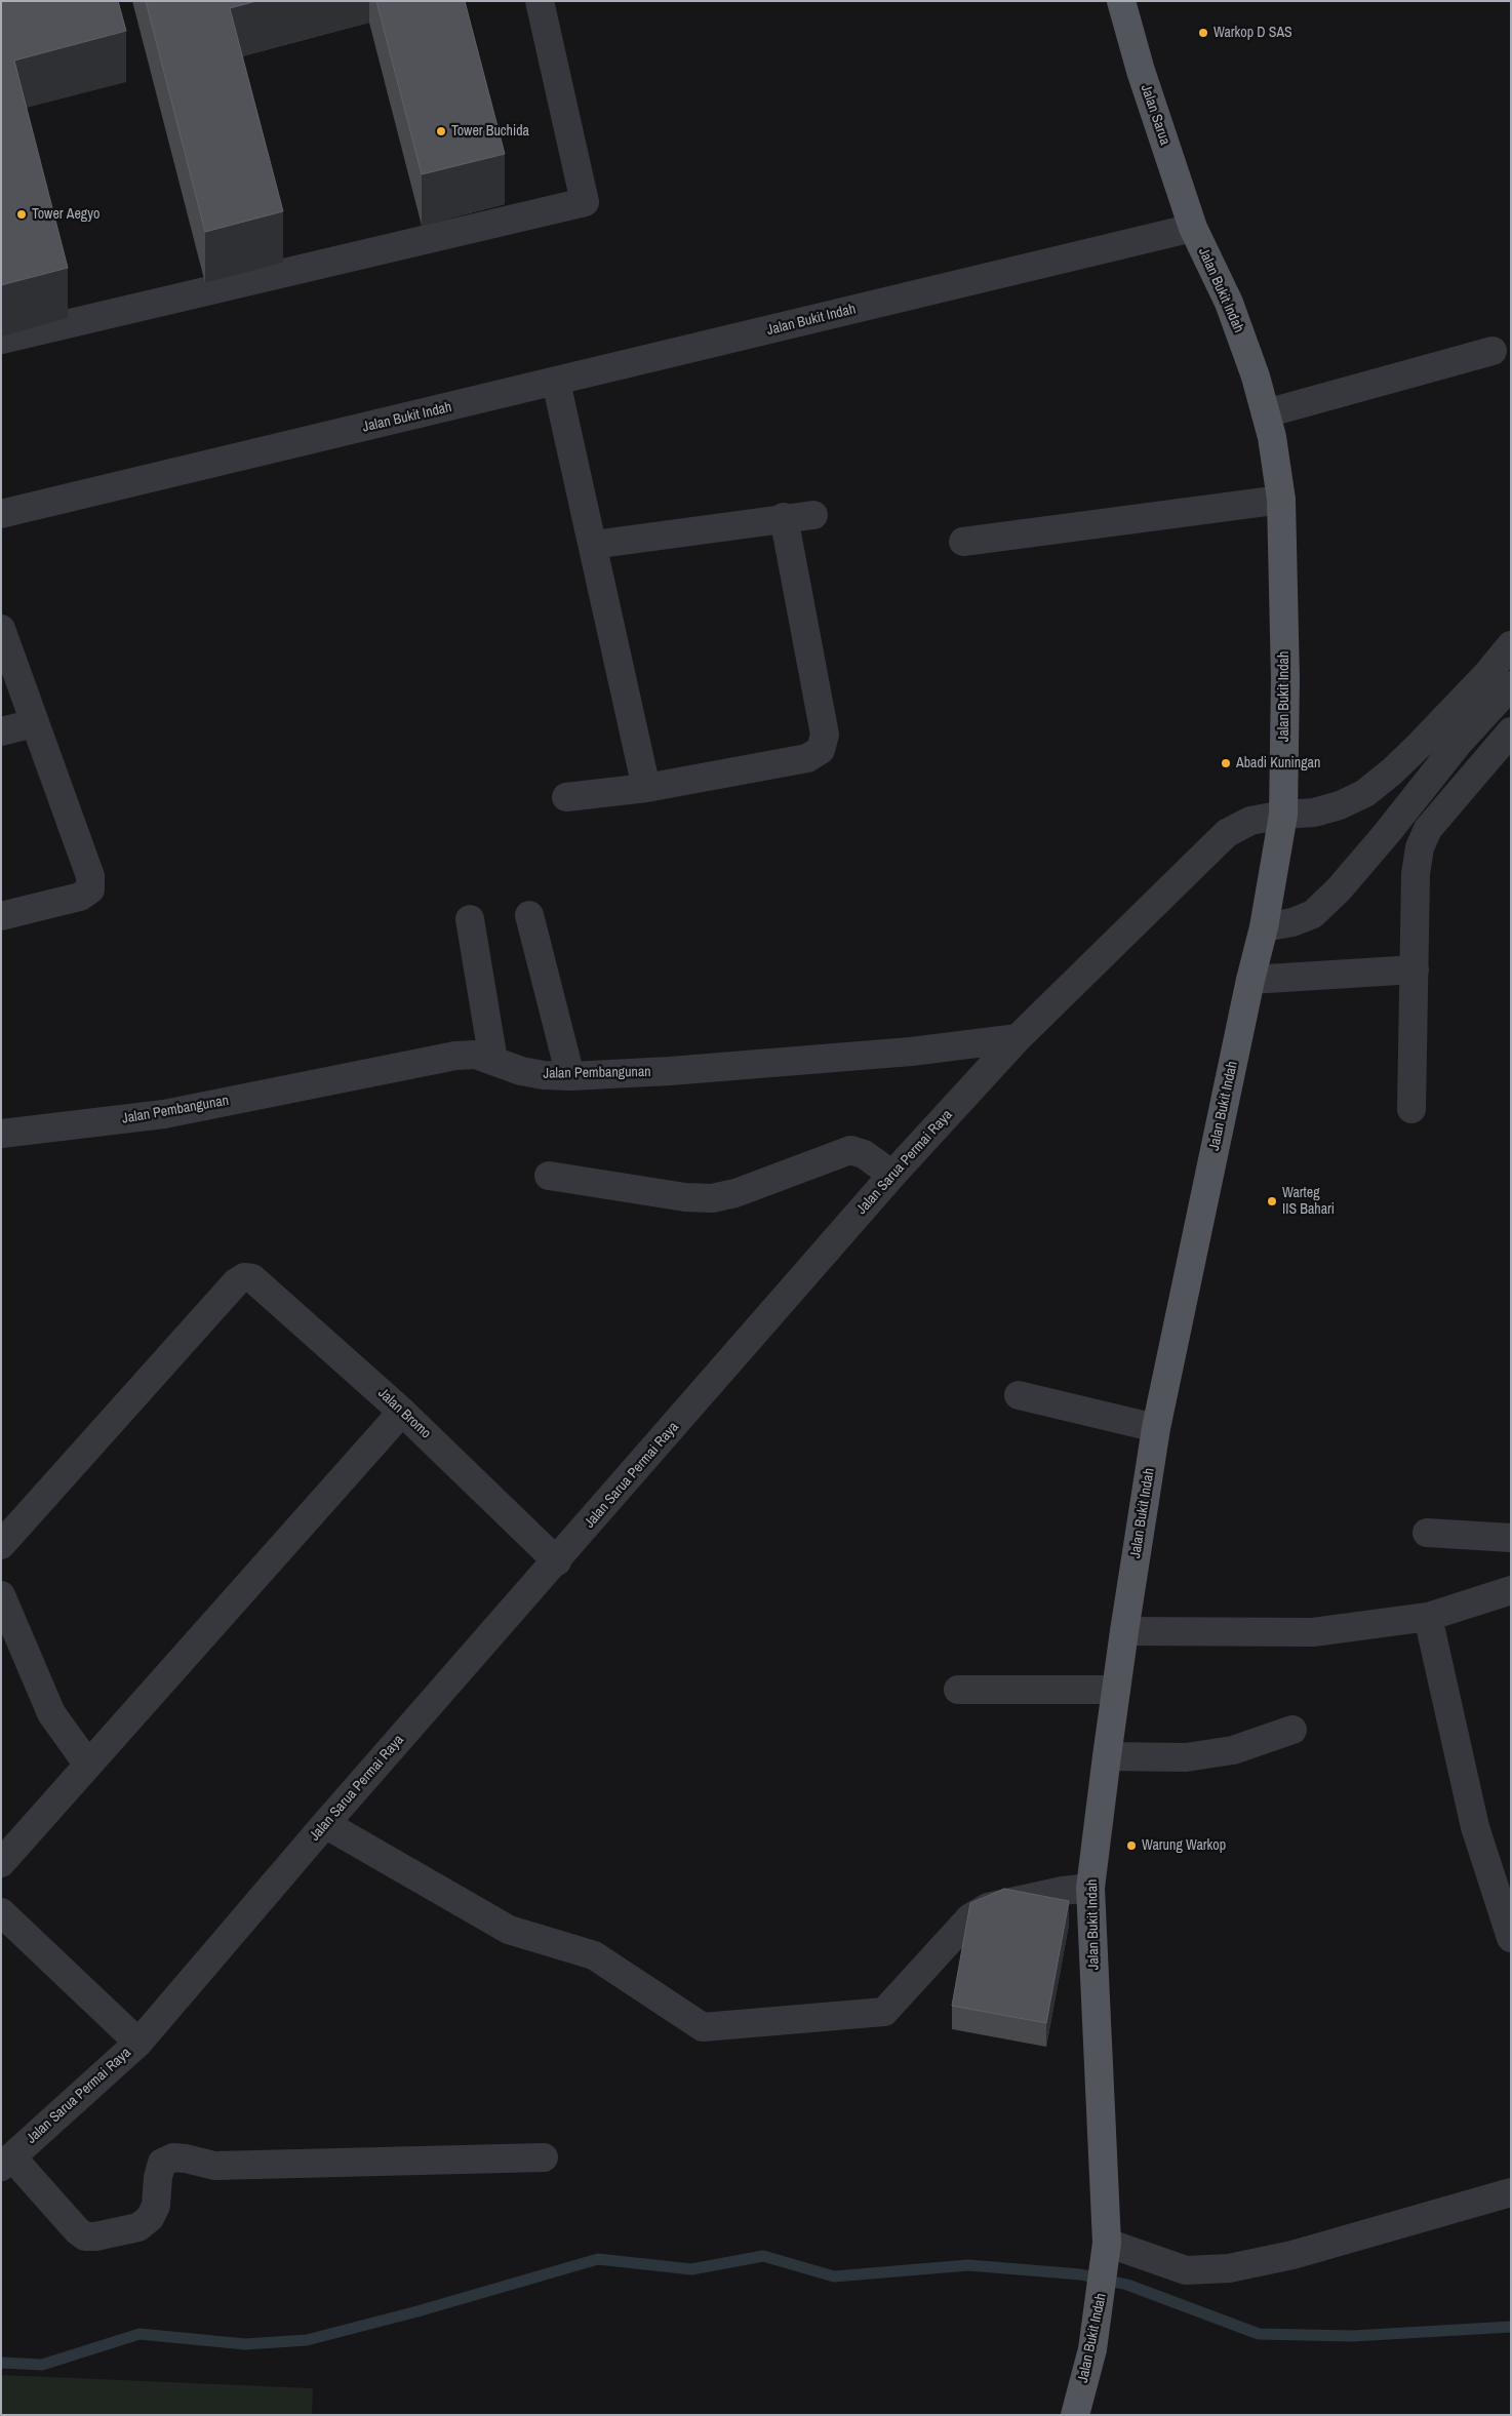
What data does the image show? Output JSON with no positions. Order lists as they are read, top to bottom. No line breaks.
{"streets":{"main road":["Jalan Sarua","Jalan Bukit Indah"],"street":["Jalan Pembangunan","Jalan Sarua Permai Raya","Jalan Bromo"]},"crossings":[["Jalan Sarua","Jalan Bukit Indah"],["Jalan Bukit Indah","Jalan Sarua Permai Raya"],["Jalan Pembangunan","Jalan Sarua Permai Raya"],["Jalan Sarua Permai Raya","Jalan Bromo"]],"places":["Warkop D SAS","Tower Buchida","Tower Aegyo","Abadi Kuningan","Warteg IIS Bahari","Warung Warkop"]}
